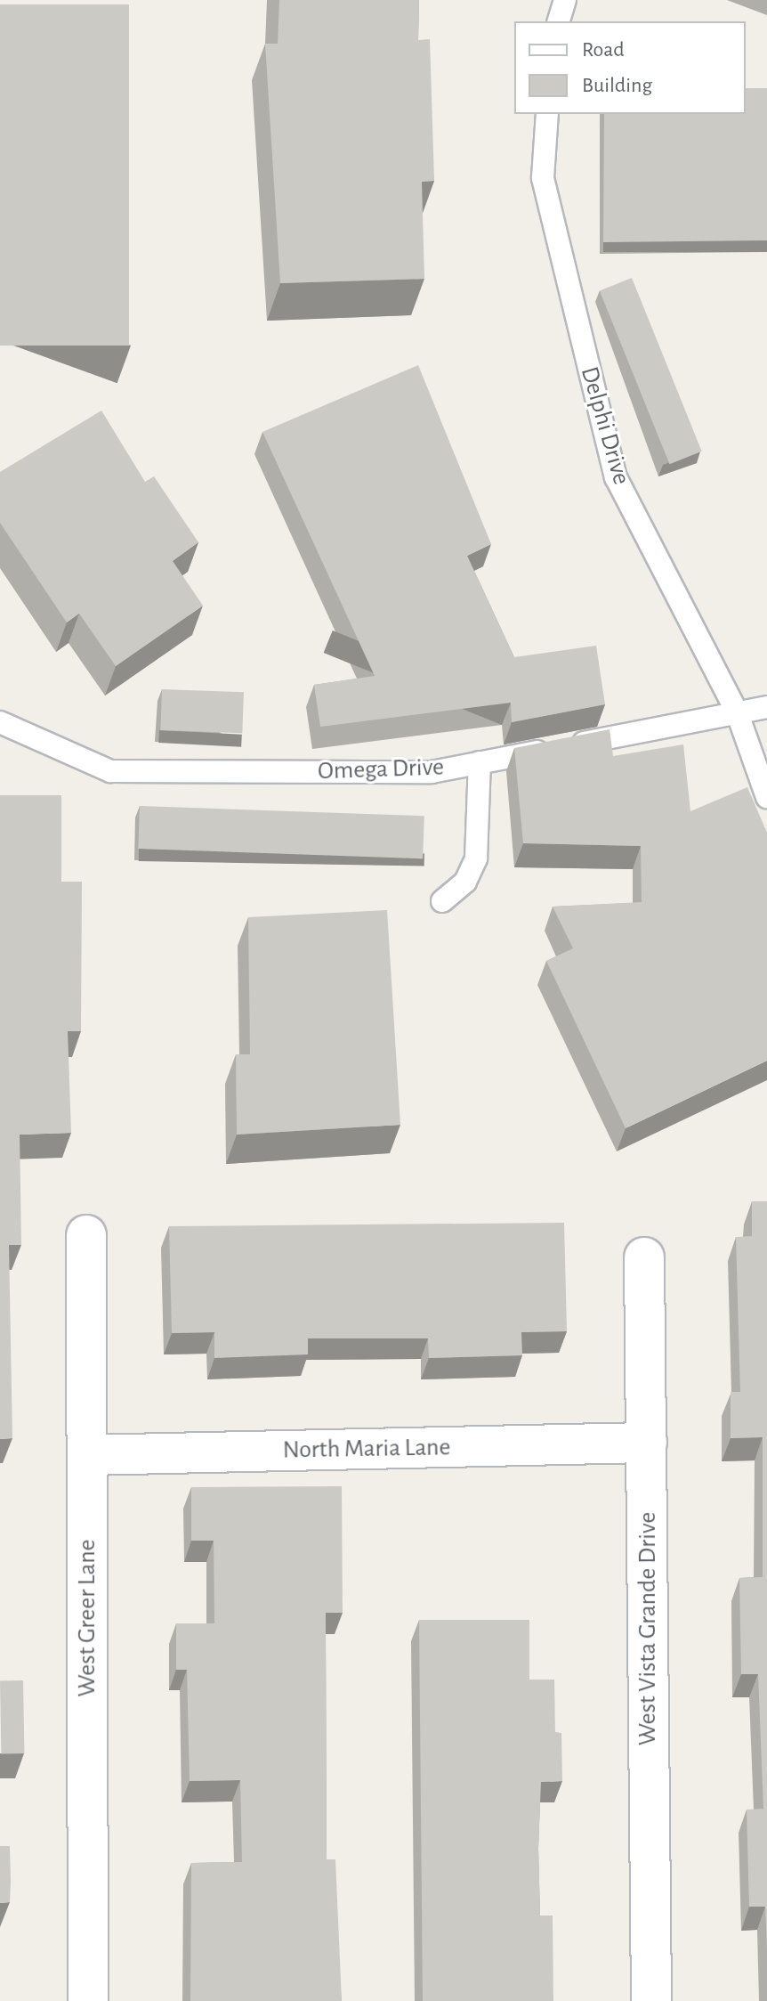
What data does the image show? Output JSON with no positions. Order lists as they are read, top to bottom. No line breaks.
{"streets":{"street":["North Maria Lane","West Greer Lane","West Vista Grande Drive"],"lane":["Delphi Drive","Omega Drive"]},"crossings":[["Delphi Drive","Omega Drive"],["North Maria Lane","West Greer Lane"],["North Maria Lane","West Vista Grande Drive"]],"legend":["Road","Building"]}
